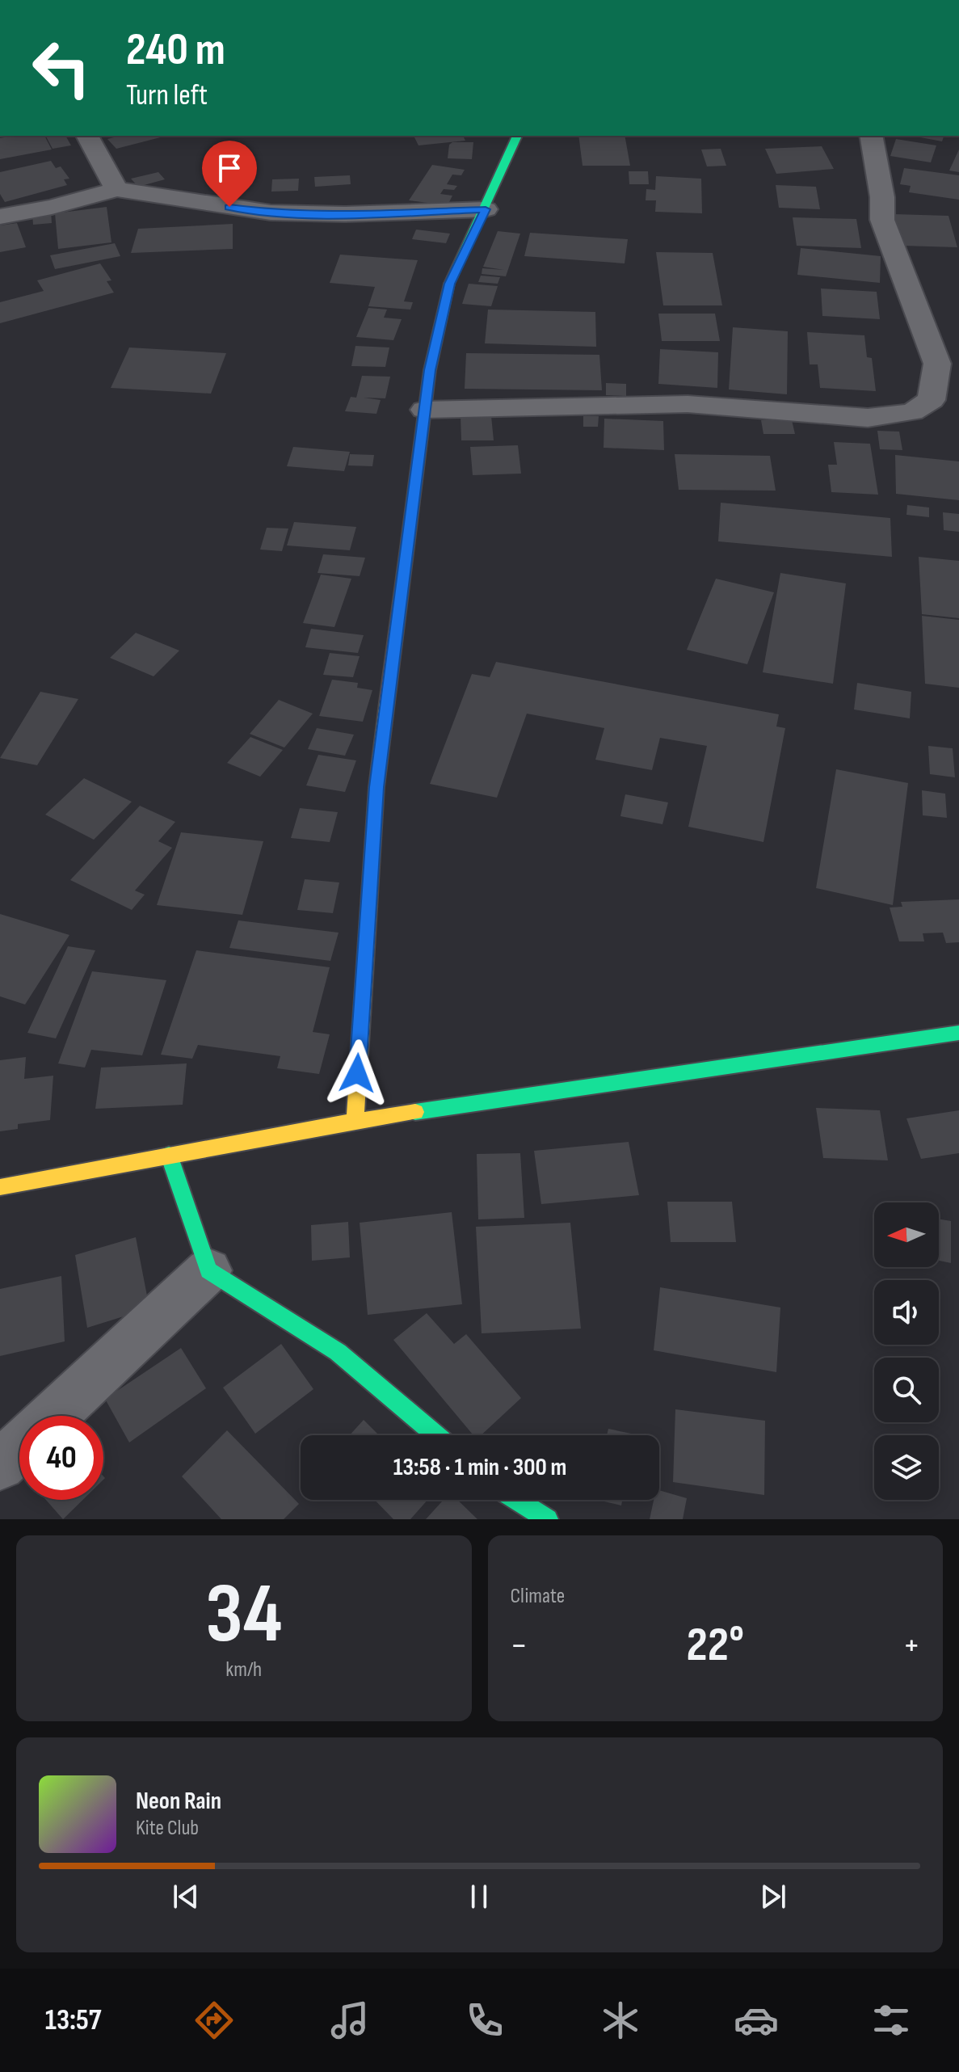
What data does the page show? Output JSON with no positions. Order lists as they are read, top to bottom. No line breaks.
{"north":"left","page":{"turn":["240 m","Turn left"],"limit":"40","trip":"13:58 · 1 min · 300 m","tile":[["34","km/h"],"Climate"],"heat":["−","22°","+"],"song":["Neon Rain","Kite Club"],"tabs":"13:57"}}
